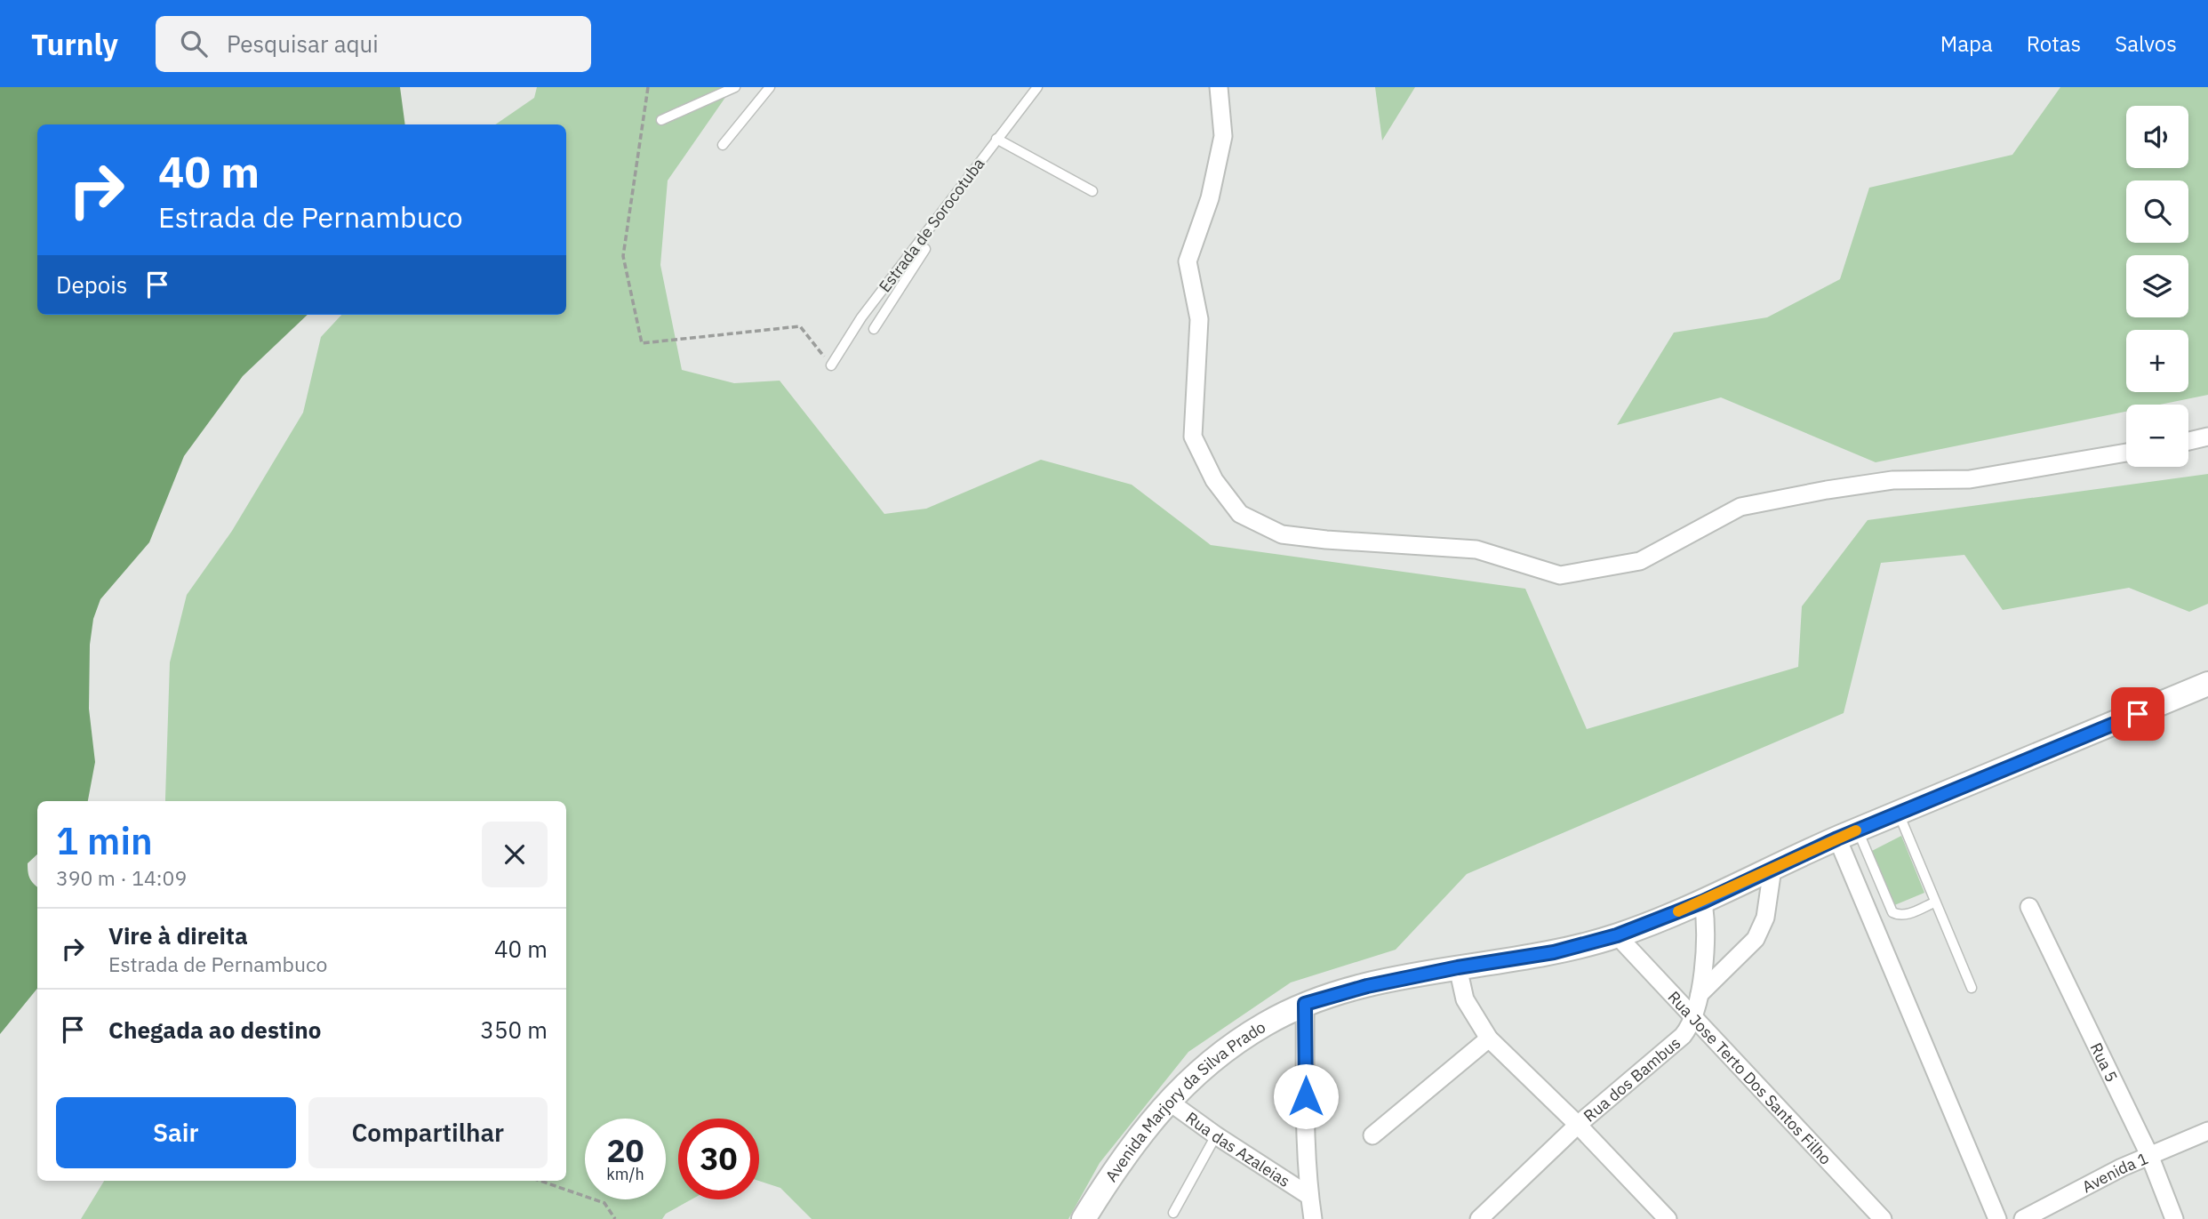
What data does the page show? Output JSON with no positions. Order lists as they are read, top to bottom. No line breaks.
{"streets":{"main road":["Avenida Marjory da Silva Prado"],"street":["Rua 5","Rua Jose Terto Dos Santos Filho","Rua dos Bambus","Rua das Azaleias","Avenida 1"],"lane":["Estrada de Sorocotuba"]},"crossings":[["Rua 5","Avenida 1"],["Rua Jose Terto Dos Santos Filho","Rua dos Bambus"],["Rua Jose Terto Dos Santos Filho","Avenida Marjory da Silva Prado"],["Rua dos Bambus","Avenida Marjory da Silva Prado"],["Avenida Marjory da Silva Prado","Rua das Azaleias"]],"page":{"header":"Turnly","search":"Pesquisar aqui","nav":["Mapa","Rotas","Salvos"],"map_buttons":["+","−"],"turn":["40 m","Estrada de Pernambuco"],"then":"Depois","heading":["1 min","390 m · 14:09"],"list":[{"name":"Vire à direita","note":"Estrada de Pernambuco","value":"40 m"},{"name":"Chegada ao destino","value":"350 m"}],"buttons":["Sair","Compartilhar"],"speed":"20 km/h","limit":"30"}}
